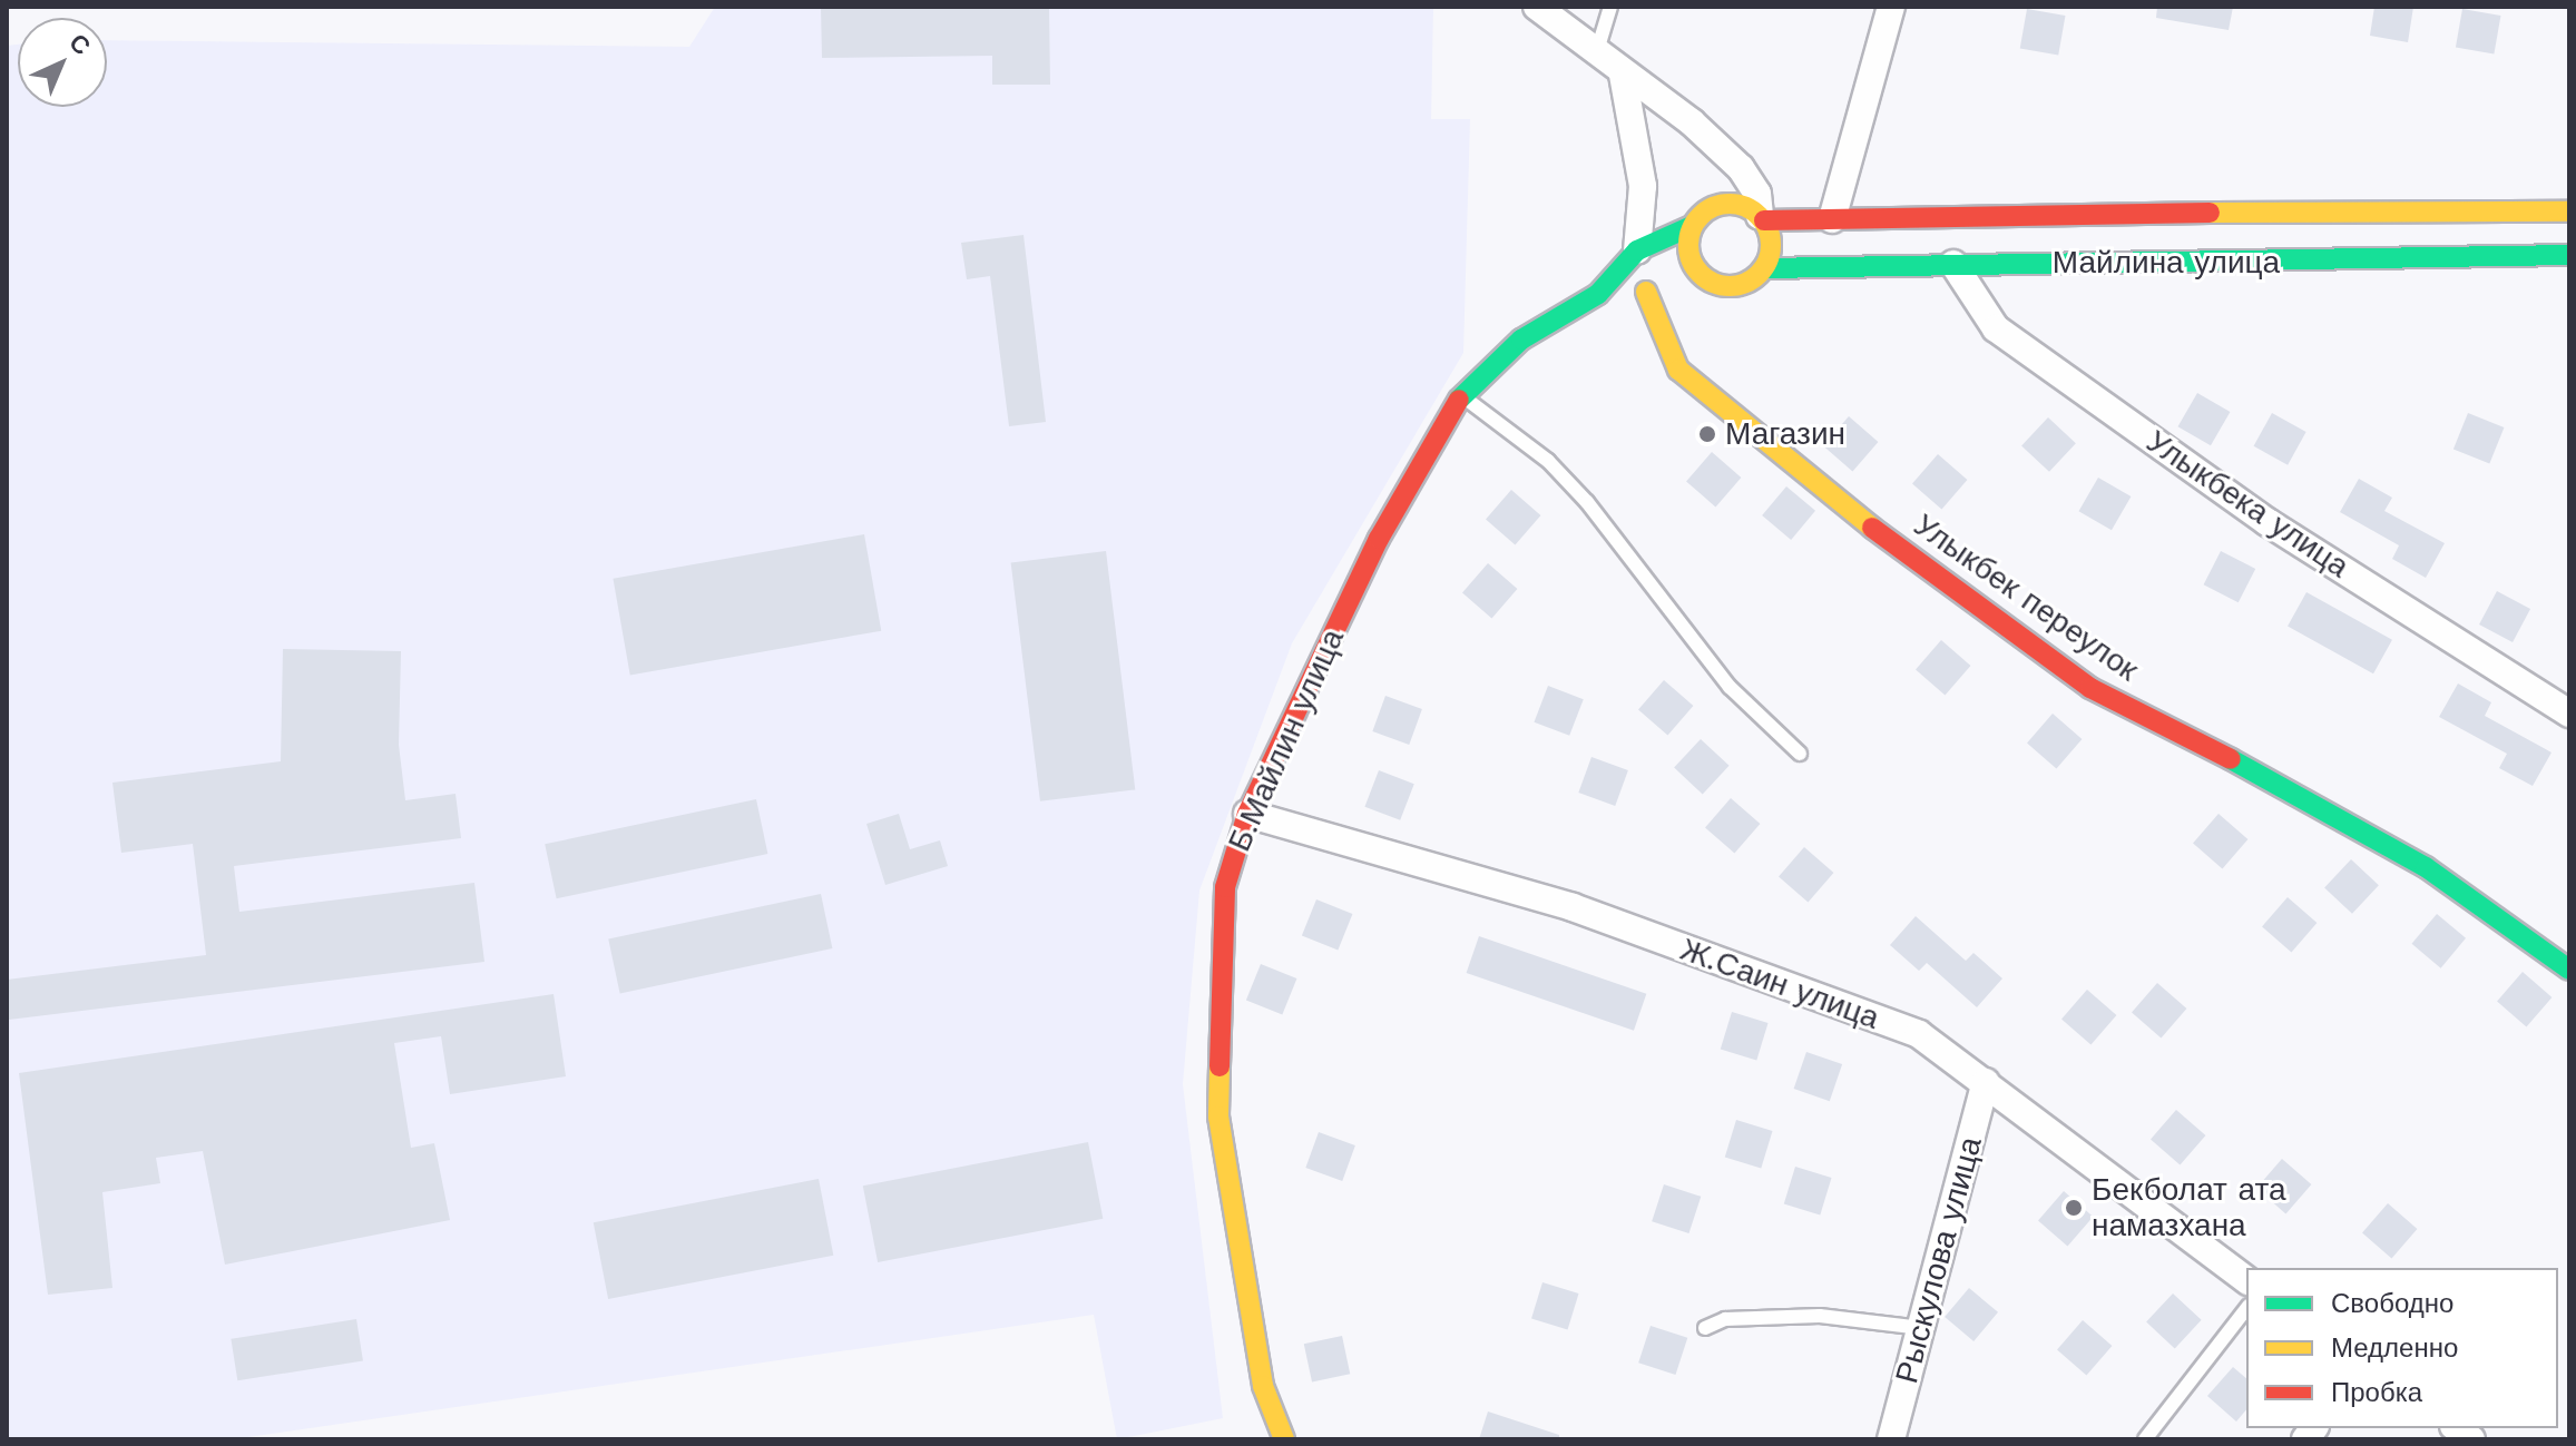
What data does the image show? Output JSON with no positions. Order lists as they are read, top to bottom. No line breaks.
{"streets":{"street":["Майлина улица","Улыкбека улица","Улыкбек переулок","Б.Майлин улица","Ж.Саин улица","Рыскулова улица"]},"crossings":[["Майлина улица","Улыкбека улица"],["Майлина улица","Б.Майлин улица"],["Улыкбек переулок","Б.Майлин улица"],["Б.Майлин улица","Ж.Саин улица"],["Ж.Саин улица","Рыскулова улица"]],"places":["Магазин","Бекболат ата намазхана"],"legend":["Свободно","Медленно","Пробка"],"north":"top right"}
